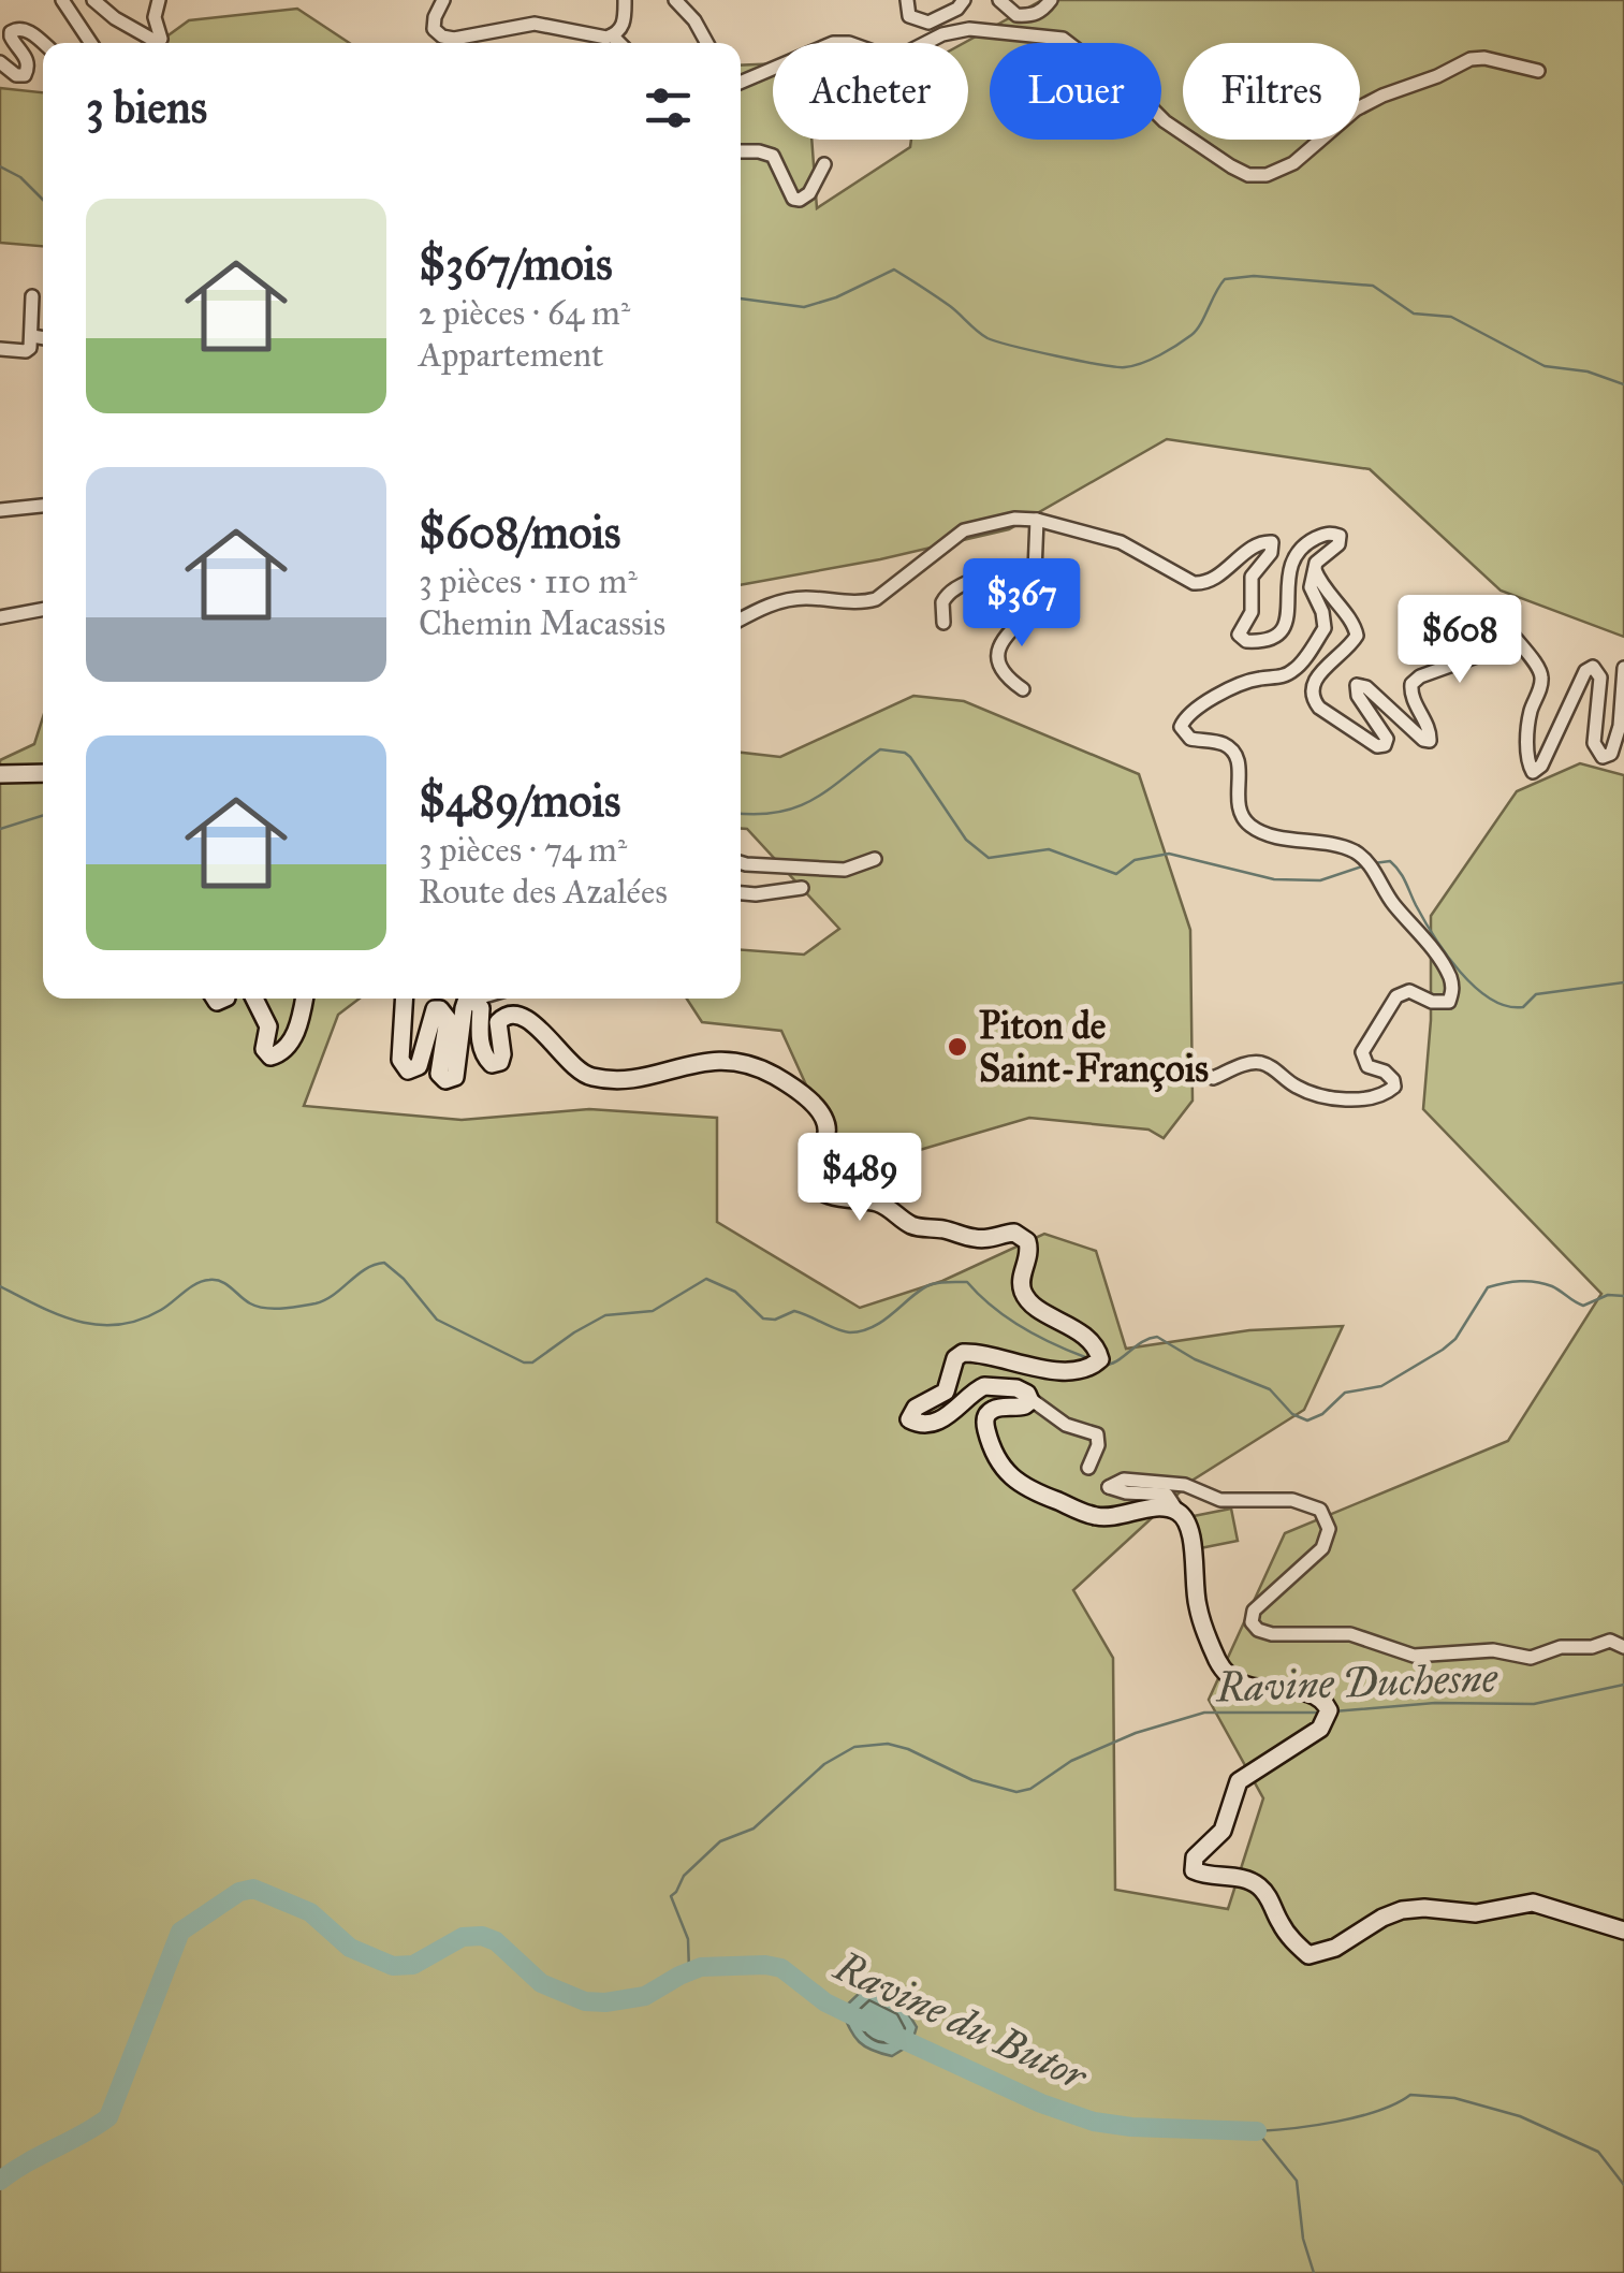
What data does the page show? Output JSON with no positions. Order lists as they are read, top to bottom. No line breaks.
{"water":["Ravine Duchesne","Ravine du Butor"],"places":["Piton de Saint-François"],"page":{"chip":["Acheter","Louer","Filtres"],"heading":"3 biens","list":[{"name":"$367/mois","note":"2 pièces · 64 m² · Appartement"},{"name":"$608/mois","note":"3 pièces · 110 m² · Chemin Macassis"},{"name":"$489/mois","note":"3 pièces · 74 m² · Route des Azalées"}],"price":["$367","$608","$489"]}}
